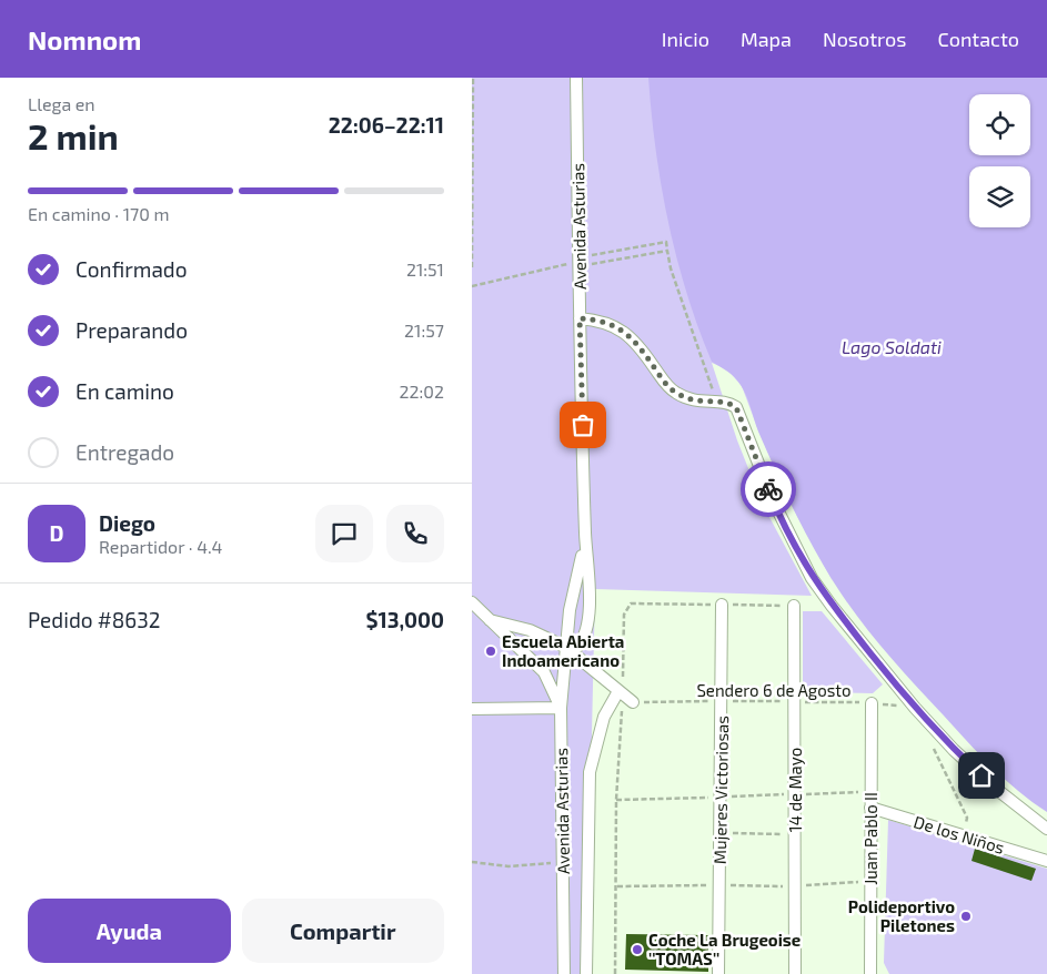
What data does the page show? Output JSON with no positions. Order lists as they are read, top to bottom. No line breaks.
{"streets":{"street":["Avenida Asturias","Mujeres Victoriosas","14 de Mayo","De los Niños","Juan Pablo II"],"path":["Sendero 6 de Agosto"]},"crossings":[["Sendero 6 de Agosto","Mujeres Victoriosas"],["Sendero 6 de Agosto","14 de Mayo"],["Sendero 6 de Agosto","Juan Pablo II"],["De los Niños","Juan Pablo II"]],"water":["Lago Soldati"],"places":["Escuela Abierta Indoamericano","Polideportivo Piletones","Coche La Brugeoise ''TOMAS''"],"page":{"header":"Nomnom","nav":["Inicio","Mapa","Nosotros","Contacto"],"heading":["2 min","Llega en","22:06–22:11"],"panel":["Diego","Repartidor · 4.4","Pedido #8632","$13,000"],"bar":"En camino · 170 m","list":[["Confirmado","21:51"],["Preparando","21:57"],["En camino","22:02"],"Entregado"],"round":"D","buttons":["Ayuda","Compartir"]}}
